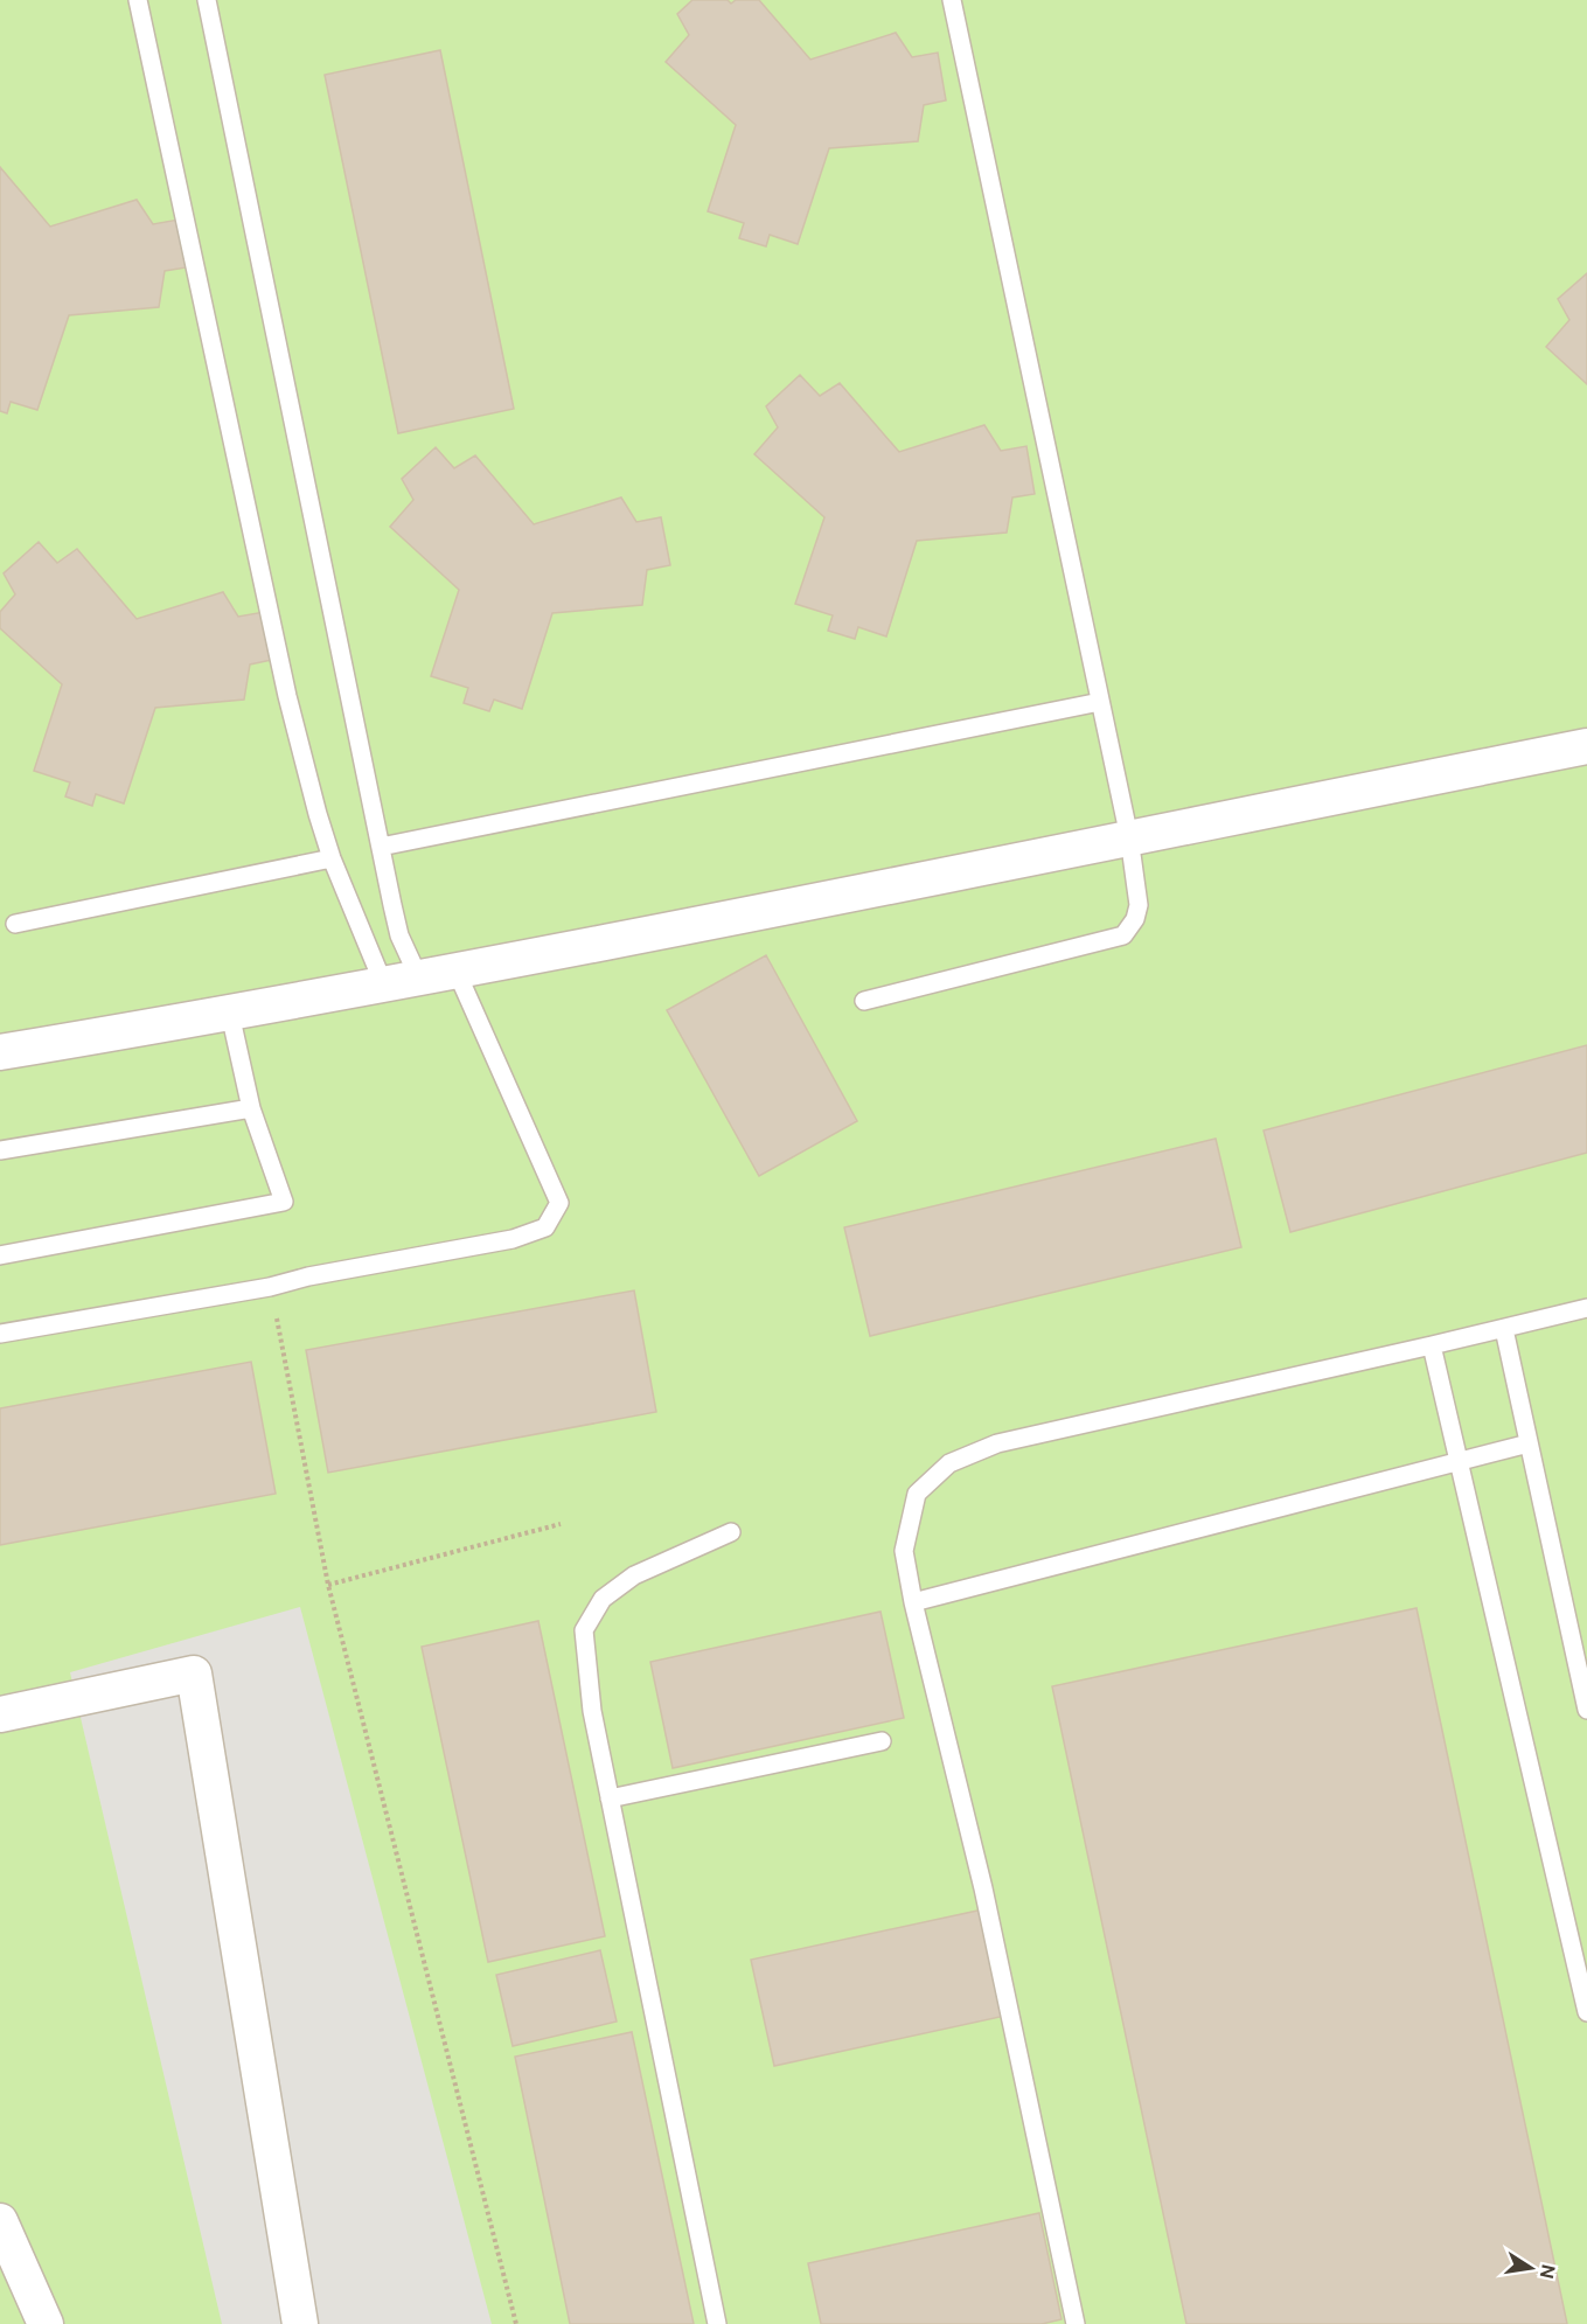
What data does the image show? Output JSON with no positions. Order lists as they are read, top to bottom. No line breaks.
{"north":"right"}
